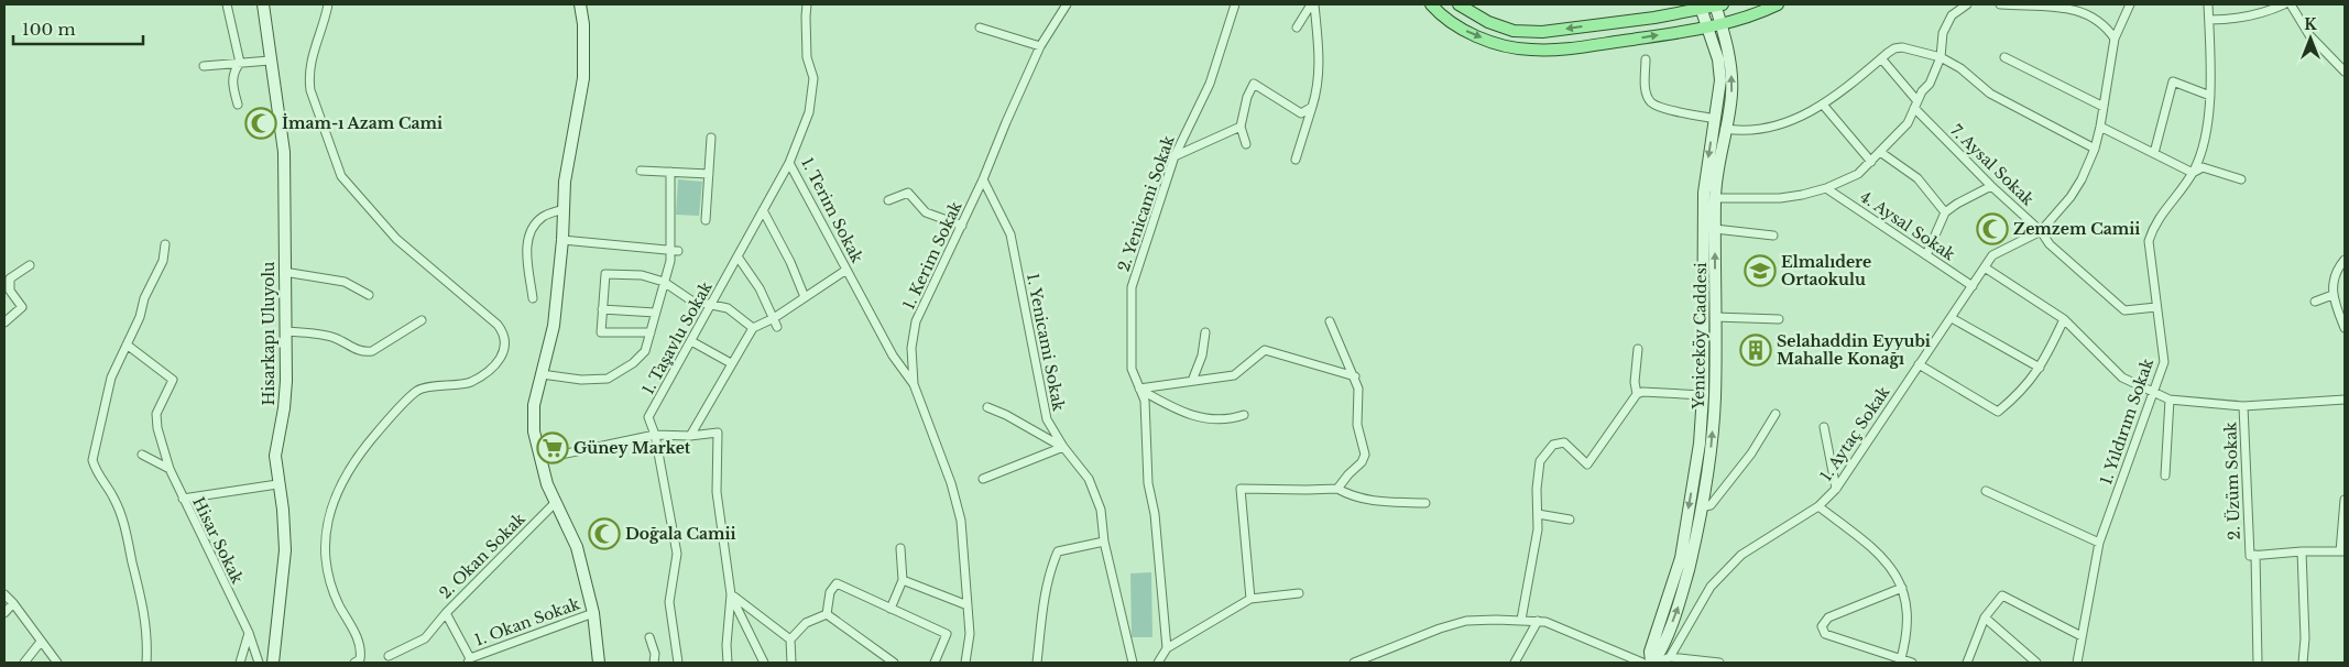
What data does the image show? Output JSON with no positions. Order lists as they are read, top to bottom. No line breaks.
{"streets":{"street":["7. Aysal Sokak","2. Yenicami Sokak","1. Terim Sokak","4. Aysal Sokak","1. Kerim Sokak","Hisarkapı Uluyolu","Yeniceköy Caddesi","1. Taşavlu Sokak","1. Yenicami Sokak","1. Yıldırım Sokak","1. Aytaç Sokak","2. Üzüm Sokak","Hisar Sokak","2. Okan Sokak","1. Okan Sokak"]},"crossings":[["7. Aysal Sokak","1. Yıldırım Sokak"],["7. Aysal Sokak","1. Aytaç Sokak"],["1. Terim Sokak","1. Kerim Sokak"],["1. Terim Sokak","1. Taşavlu Sokak"],["4. Aysal Sokak","1. Aytaç Sokak"],["1. Kerim Sokak","1. Yenicami Sokak"],["2. Okan Sokak","1. Okan Sokak"]],"places":{"mosque":["İmam-ı Azam Cami","Zemzem Camii","Doğala Camii"],"school or university":["Elmalıdere Ortaokulu"],"building":["Selahaddin Eyyubi Mahalle Konağı"],"supermarket":["Güney Market"]},"scale_bar":"100 m","north":"top"}
